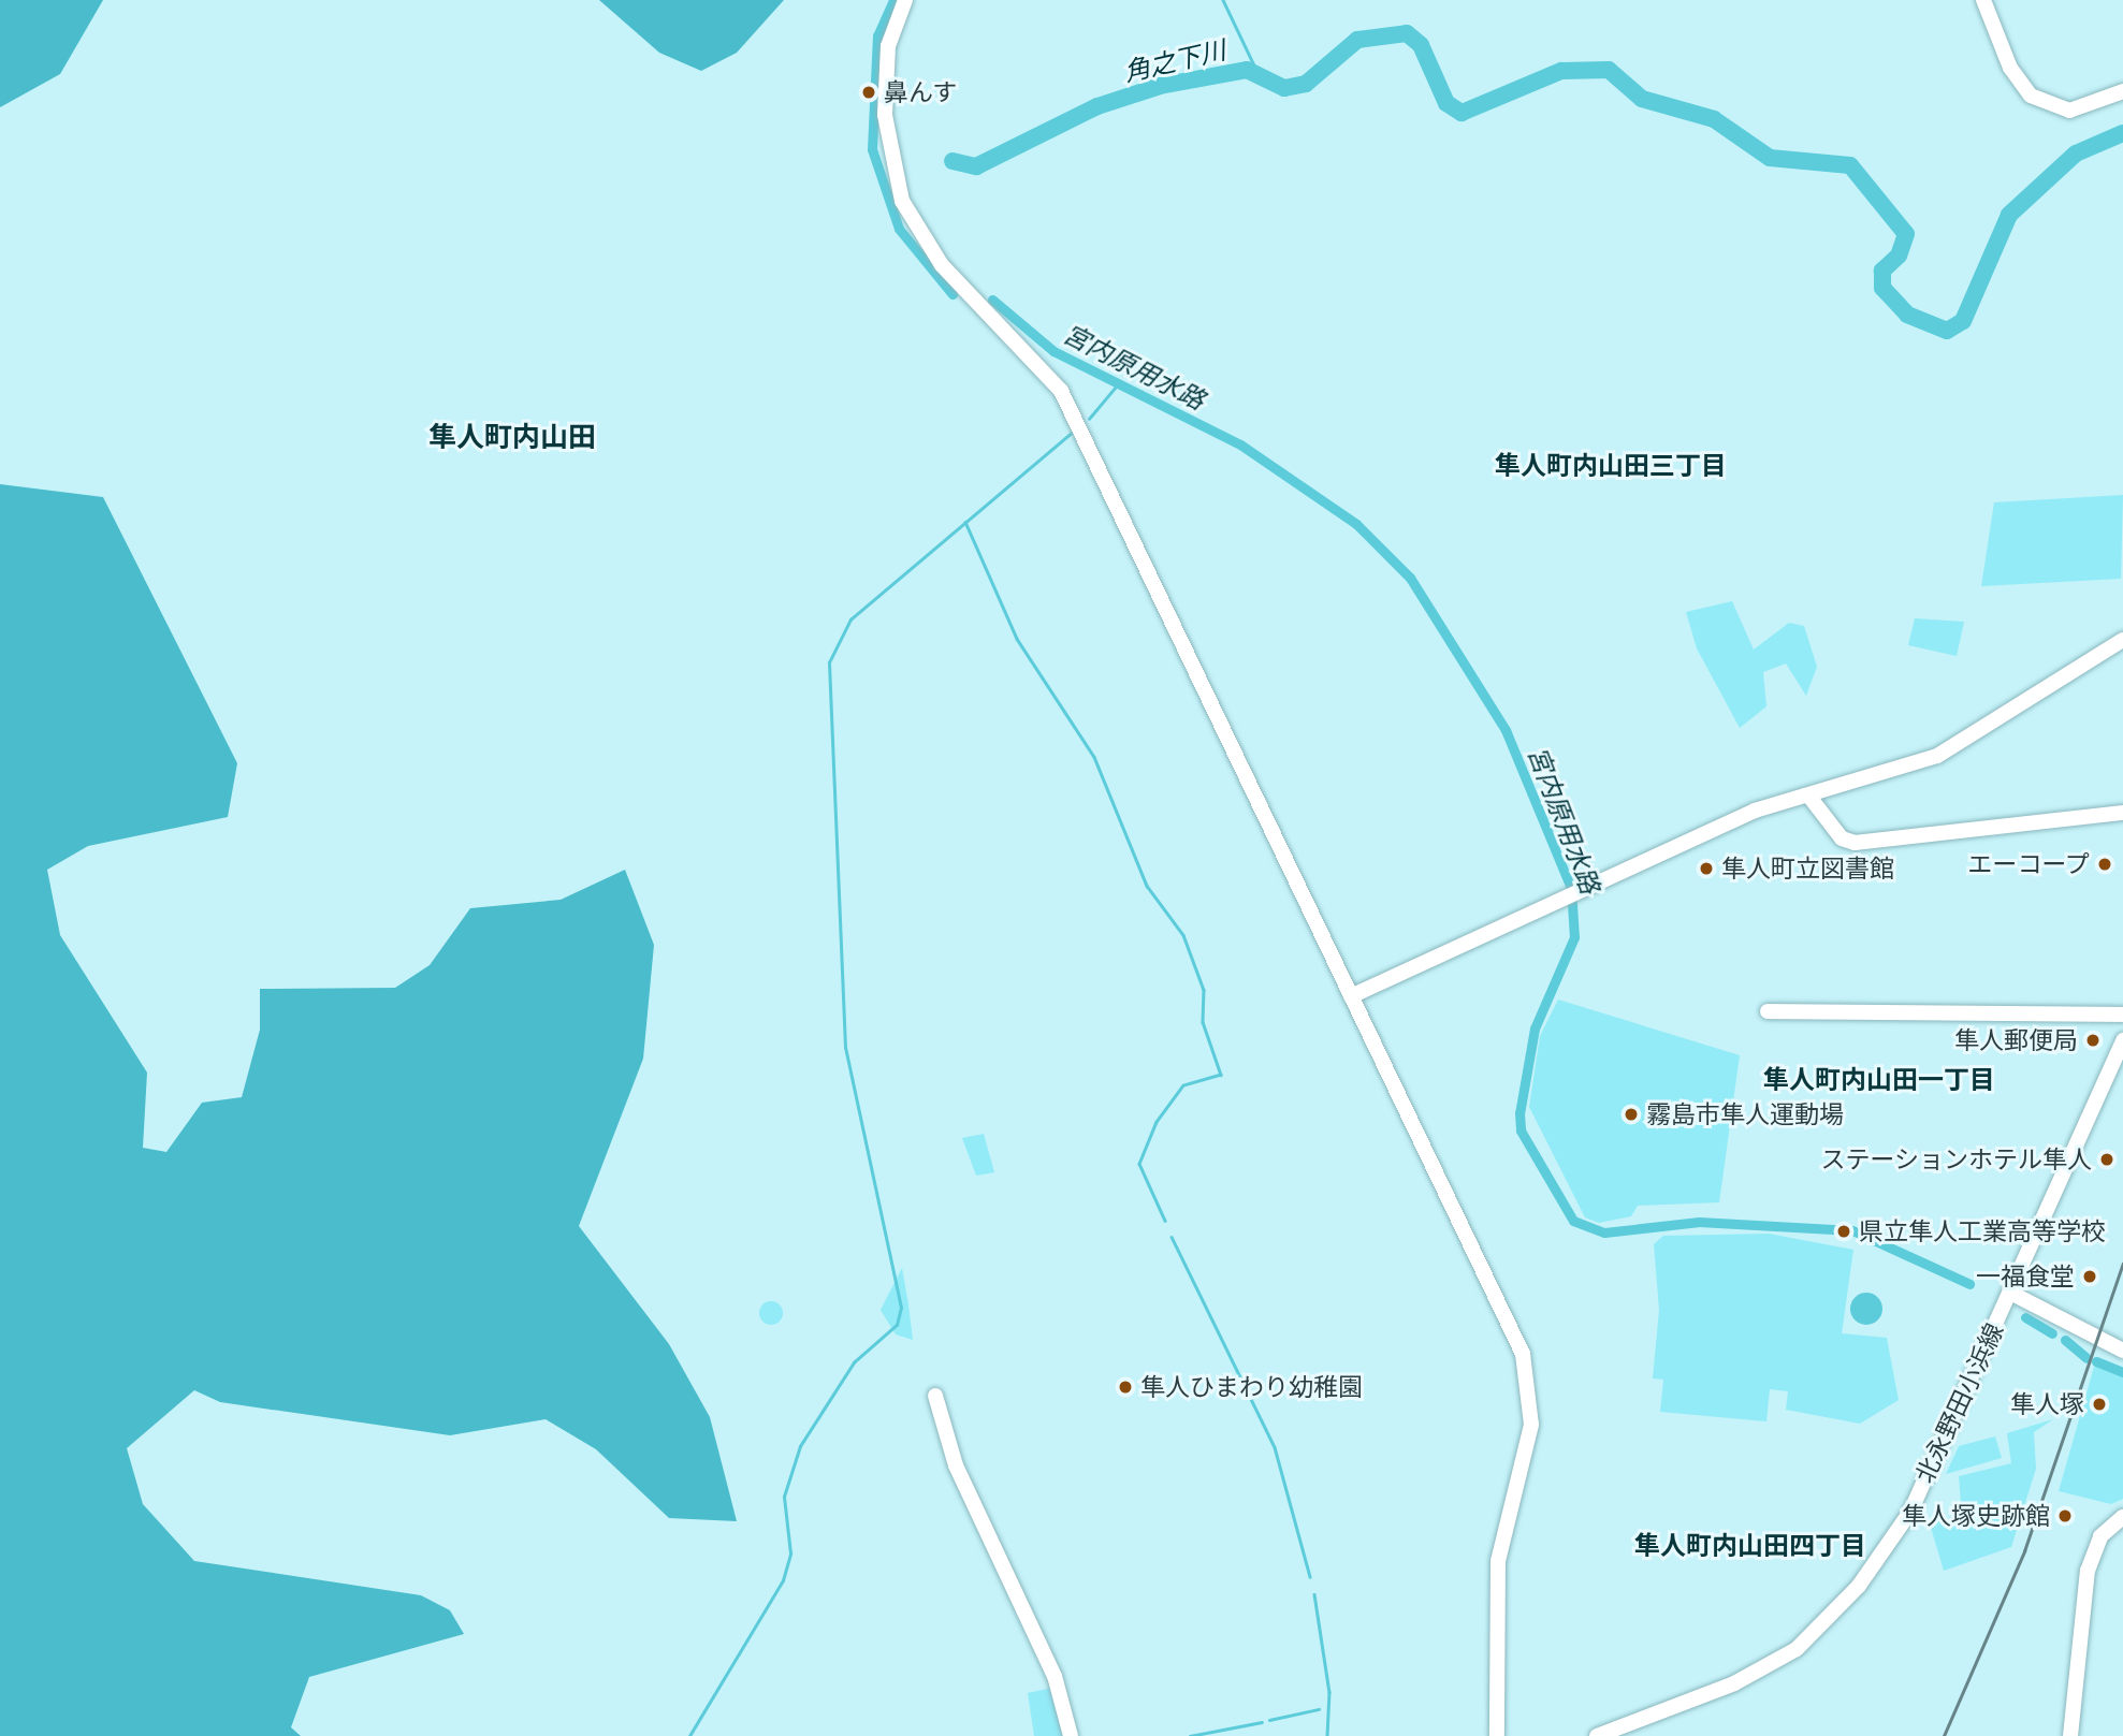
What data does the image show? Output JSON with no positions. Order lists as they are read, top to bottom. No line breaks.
{"streets":{"street":["北永野田小浜線"]},"districts":["隼人町内山田","隼人町内山田三丁目","隼人町内山田一丁目","隼人町内山田四丁目"],"water":["角之下川","宮内原用水路"],"places":["鼻んす","エーコープ","隼人町立図書館","隼人郵便局","霧島市隼人運動場","ステーションホテル隼人","県立隼人工業高等学校","一福食堂","隼人ひまわり幼稚園","隼人塚","隼人塚史跡館"]}
